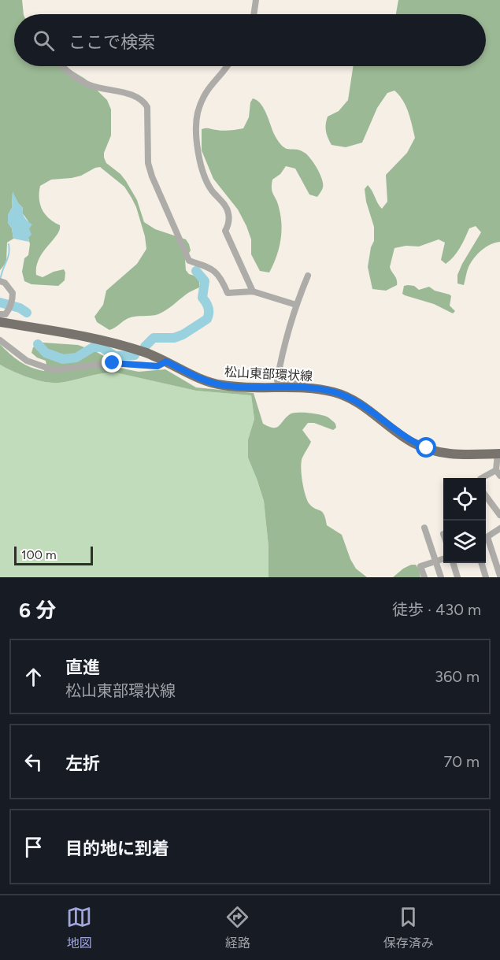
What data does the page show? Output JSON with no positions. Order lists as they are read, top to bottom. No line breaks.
{"streets":{"main road":["松山東部環状線"]},"scale_bar":"100 m","page":{"search":"ここで検索","scale":"100 m","heading":["6 分","徒歩 · 430 m"],"list":[["直進","松山東部環状線","360 m"],["左折","70 m"],"目的地に到着"],"nav":["地図","経路","保存済み"]}}
